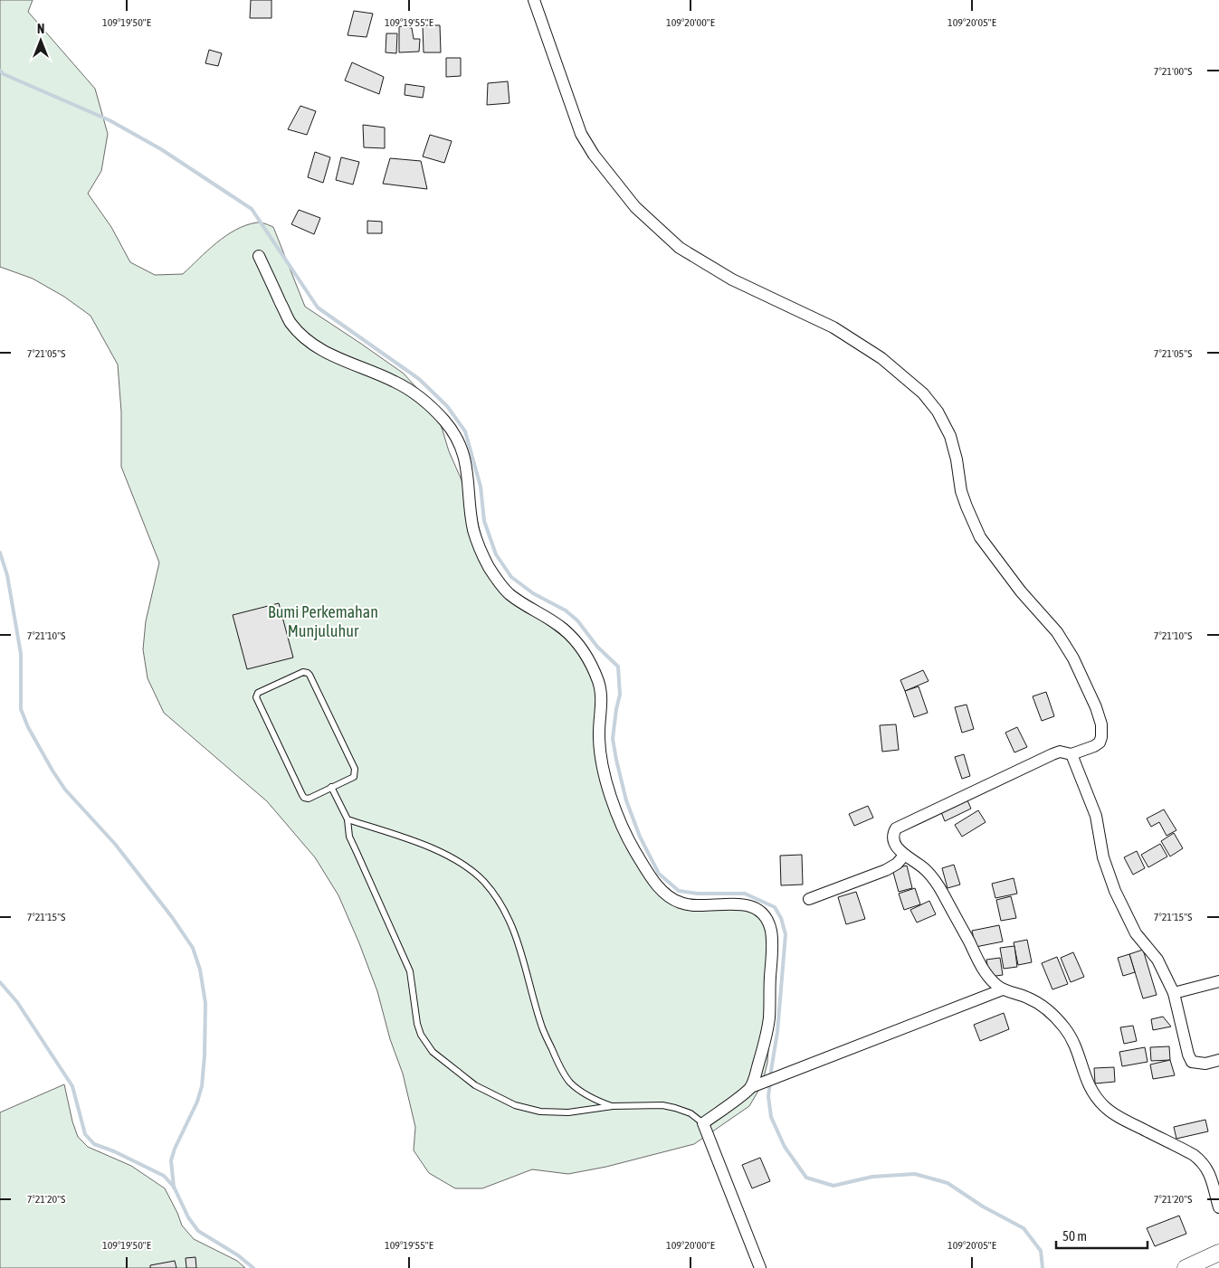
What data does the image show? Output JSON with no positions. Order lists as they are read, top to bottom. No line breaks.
{"parks":["Bumi Perkemahan Munjuluhur"],"scale_bar":"50 m","north":"top","coordinates":["109°19'50\"E","109°19'55\"E","109°20'00\"E","109°20'05\"E","7°21'00\"S","7°21'05\"S","7°21'10\"S","7°21'15\"S","7°21'20\"S"]}
